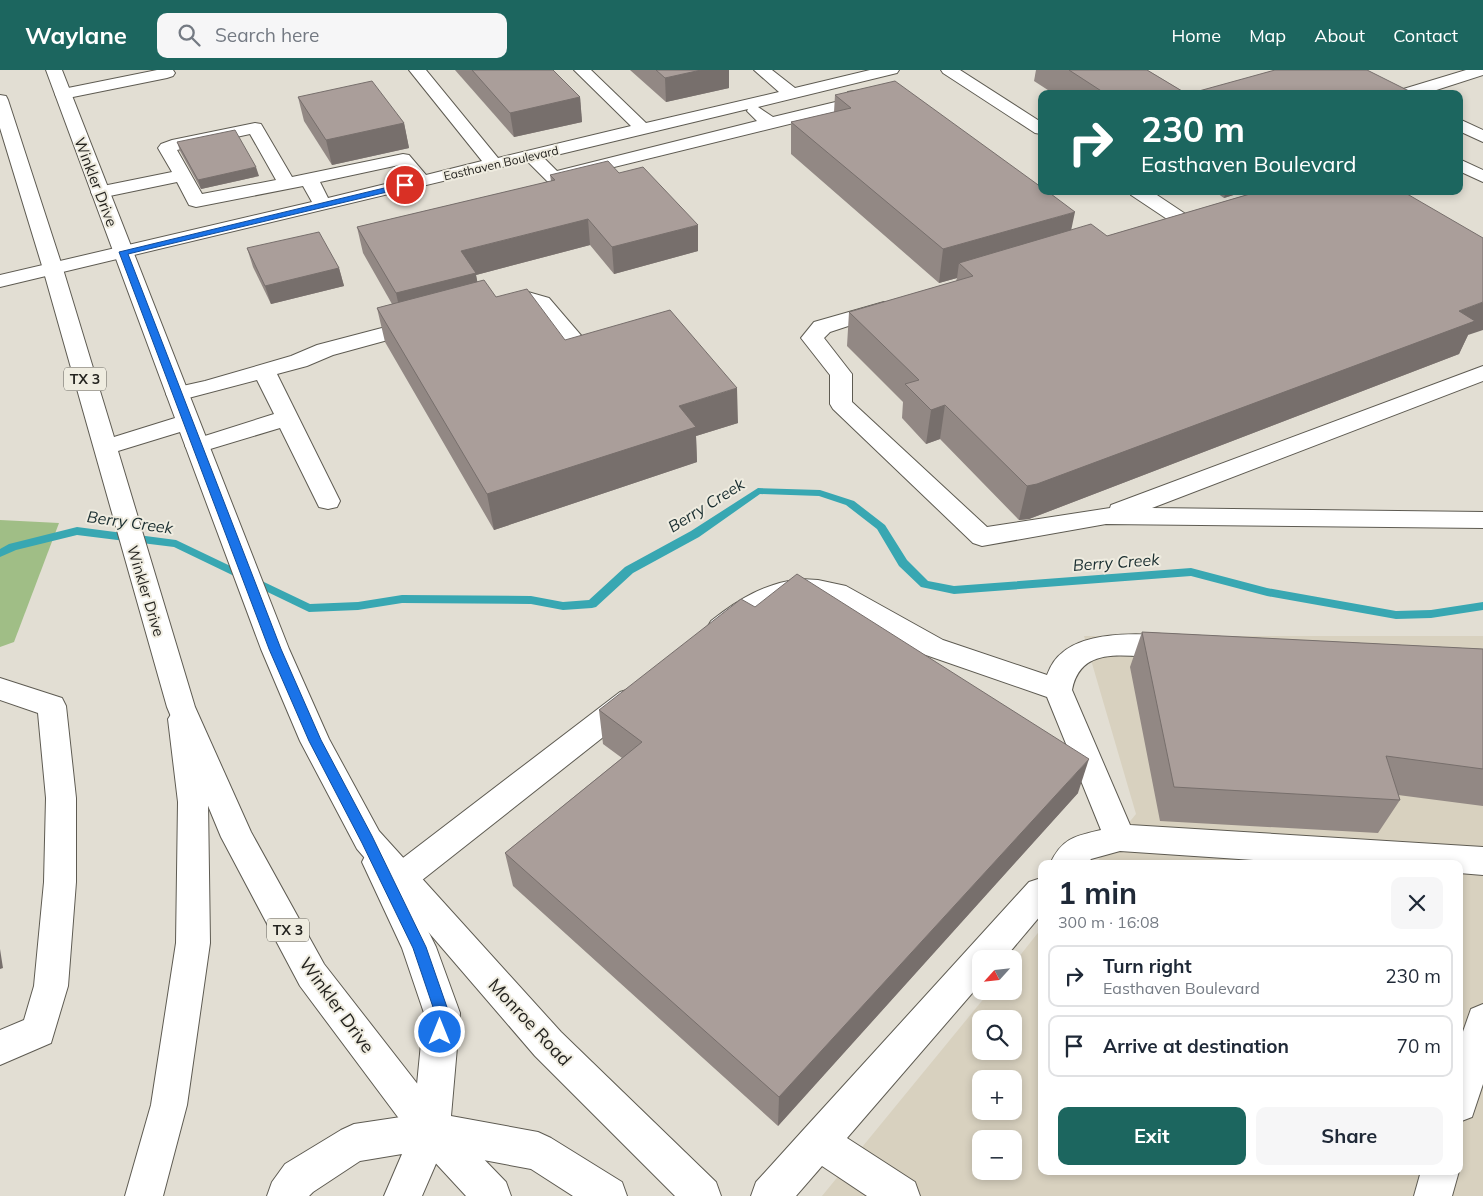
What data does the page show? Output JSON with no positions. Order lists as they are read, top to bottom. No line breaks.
{"streets":{"main road":["Easthaven Boulevard","Winkler Drive","TX 3","Monroe Road"]},"crossings":[["Easthaven Boulevard","Winkler Drive"],["Winkler Drive","TX 3"],["Winkler Drive","Monroe Road"]],"water":["Berry Creek"],"north":"bottom left","page":{"header":"Waylane","search":"Search here","nav":["Home","Map","About","Contact"],"turn":["230 m","Easthaven Boulevard"],"heading":["1 min","300 m · 16:08"],"list":[{"name":"Turn right","note":"Easthaven Boulevard","value":"230 m"},{"name":"Arrive at destination","value":"70 m"}],"map_buttons":["+","−"],"buttons":["Exit","Share"]}}
